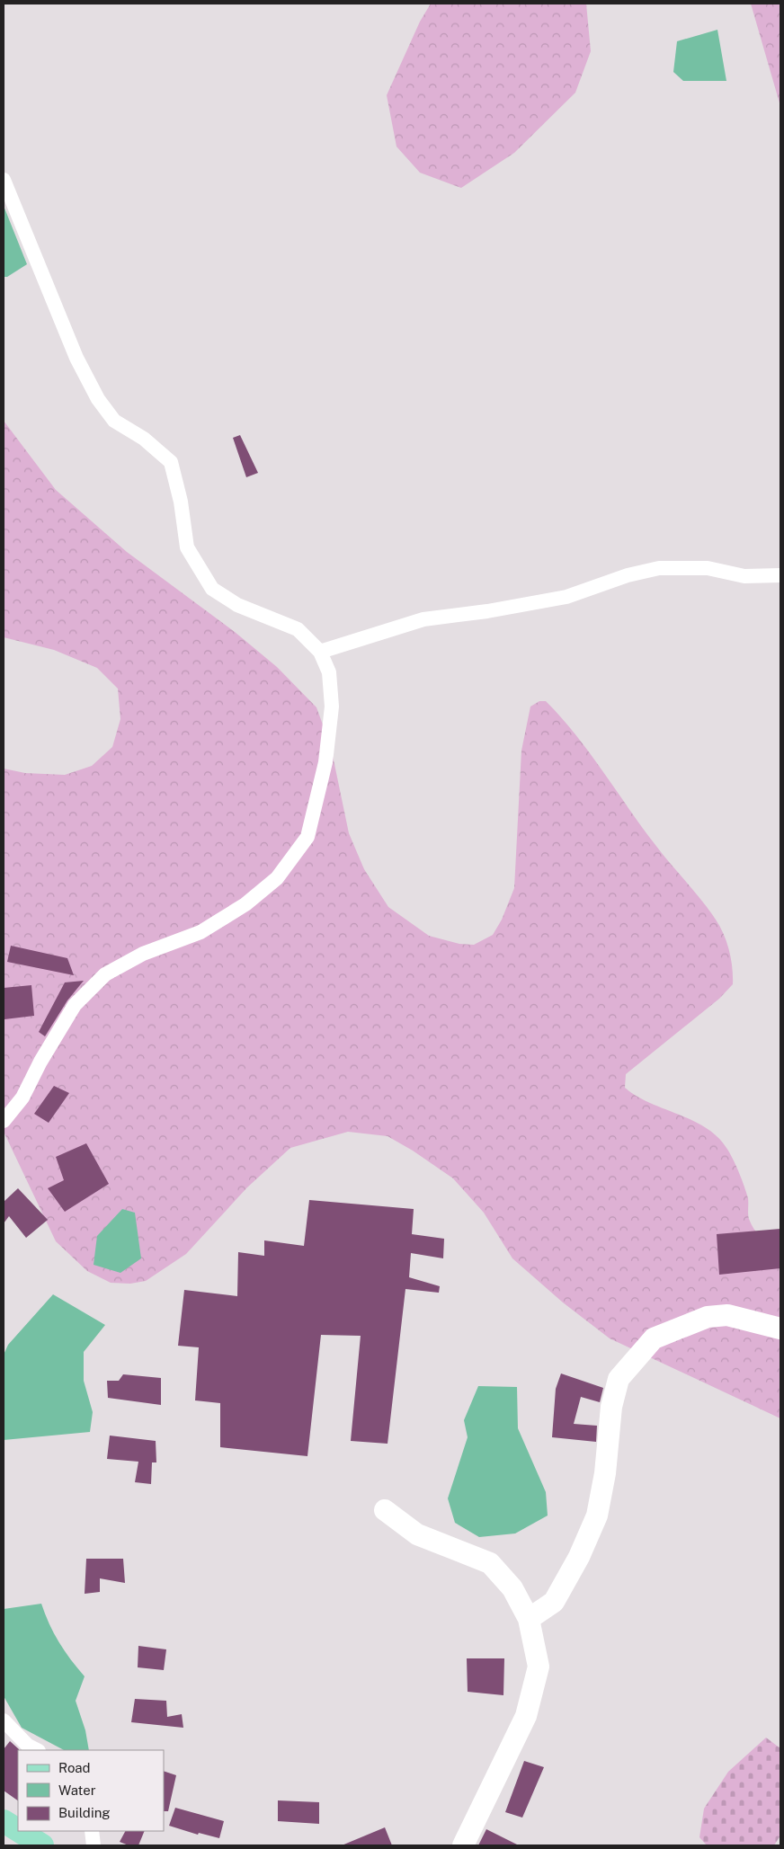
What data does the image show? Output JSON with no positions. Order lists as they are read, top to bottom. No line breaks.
{"legend":["Road","Water","Building"]}
